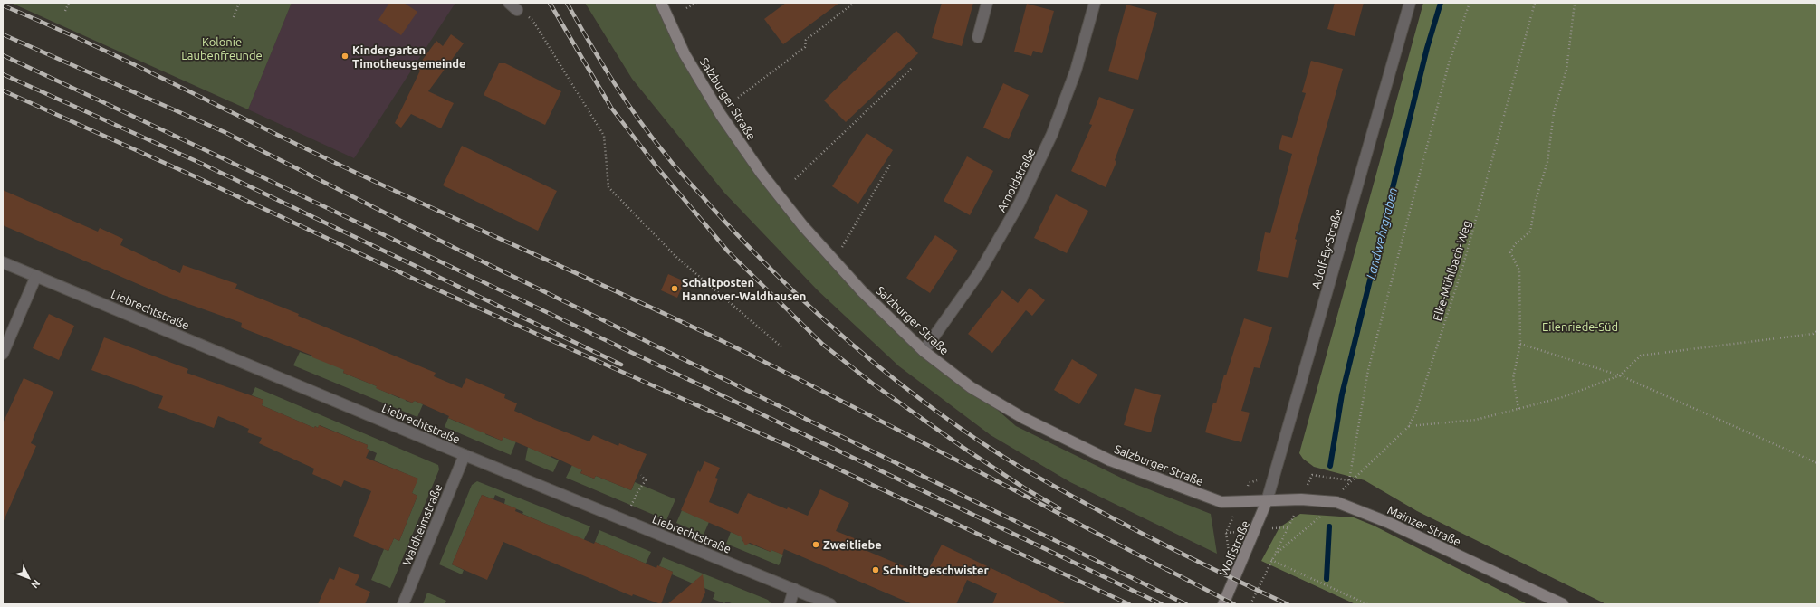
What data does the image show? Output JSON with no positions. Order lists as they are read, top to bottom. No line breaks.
{"streets":{"street":["Salzburger Straße","Arnoldstraße","Adolf-Ey-Straße","Liebrechtstraße","Waldheimstraße","Mainzer Straße","Wolfstraße"],"path":["Elke-Mühlbach-Weg"]},"crossings":[["Salzburger Straße","Arnoldstraße"],["Salzburger Straße","Adolf-Ey-Straße"],["Salzburger Straße","Mainzer Straße"],["Salzburger Straße","Wolfstraße"],["Adolf-Ey-Straße","Mainzer Straße"],["Adolf-Ey-Straße","Wolfstraße"],["Elke-Mühlbach-Weg","Mainzer Straße"],["Liebrechtstraße","Waldheimstraße"],["Mainzer Straße","Wolfstraße"]],"water":["Landwehrgraben"],"parks":["Kolonie Laubenfreunde","Eilenriede-Süd"],"places":["Kindergarten Timotheusgemeinde","Schaltposten Hannover-Waldhausen","Zweitliebe","Schnittgeschwister"],"north":"bottom right"}
